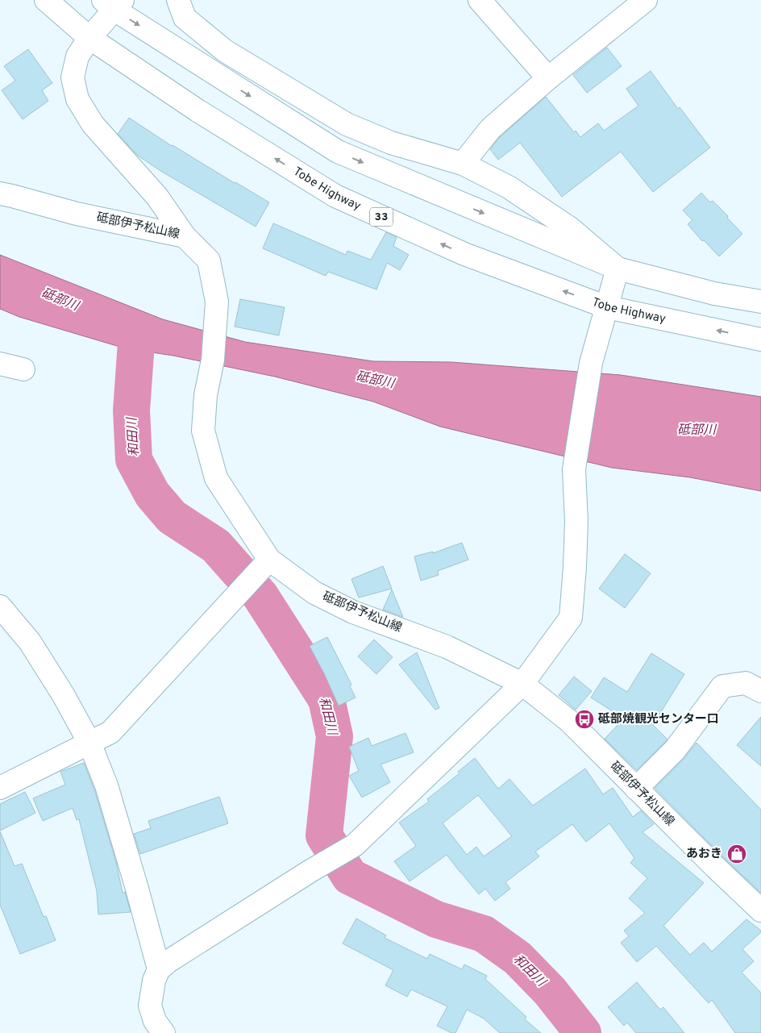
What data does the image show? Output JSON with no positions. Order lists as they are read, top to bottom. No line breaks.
{"streets":{"main road":["Tobe Highway","33","砥部伊予松山線"]},"water":["砥部川","和田川"],"places":{"bus stop":["砥部焼観光センター口"],"shop":["あおき"]}}
